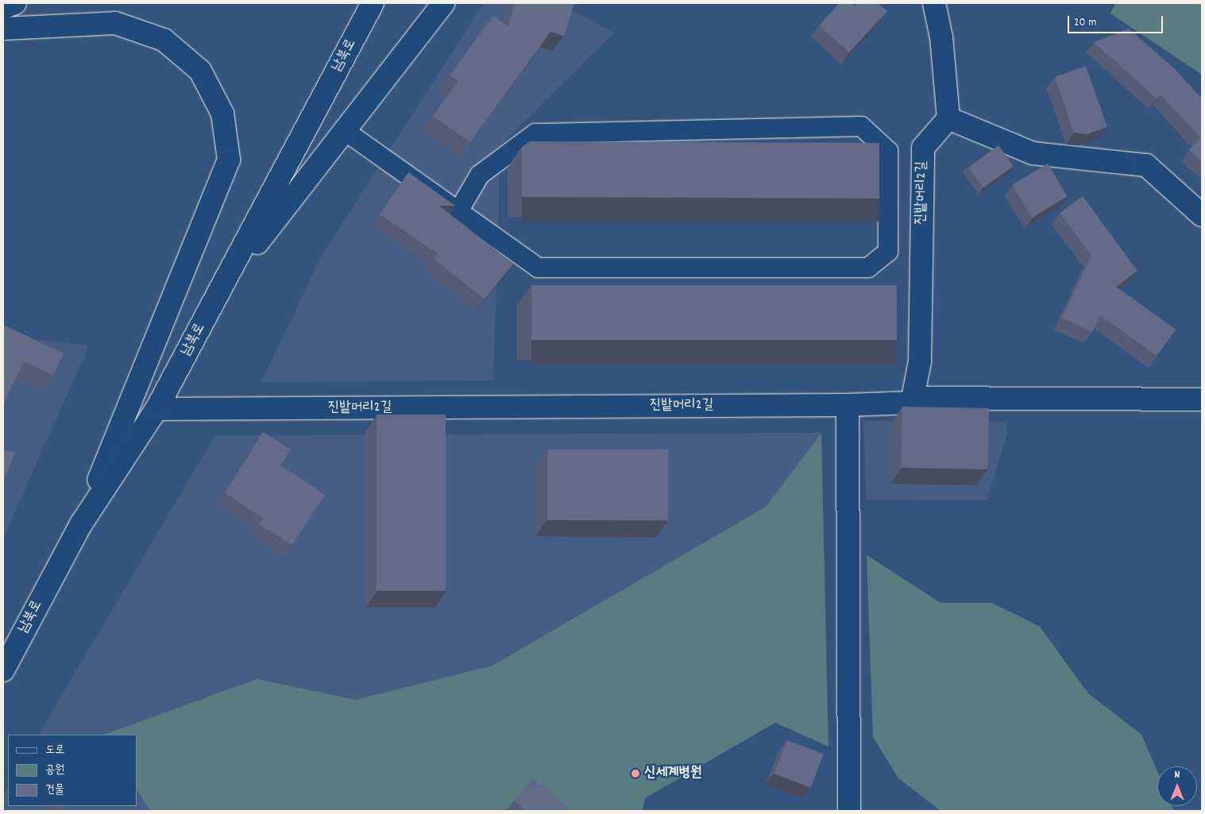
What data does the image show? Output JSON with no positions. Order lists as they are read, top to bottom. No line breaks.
{"streets":{"street":["남북로","진밭머리2길"]},"crossings":[["남북로","진밭머리2길"]],"places":["신세계병원"],"legend":["도로","공원","건물"],"scale_bar":"20 m","north":"top"}
